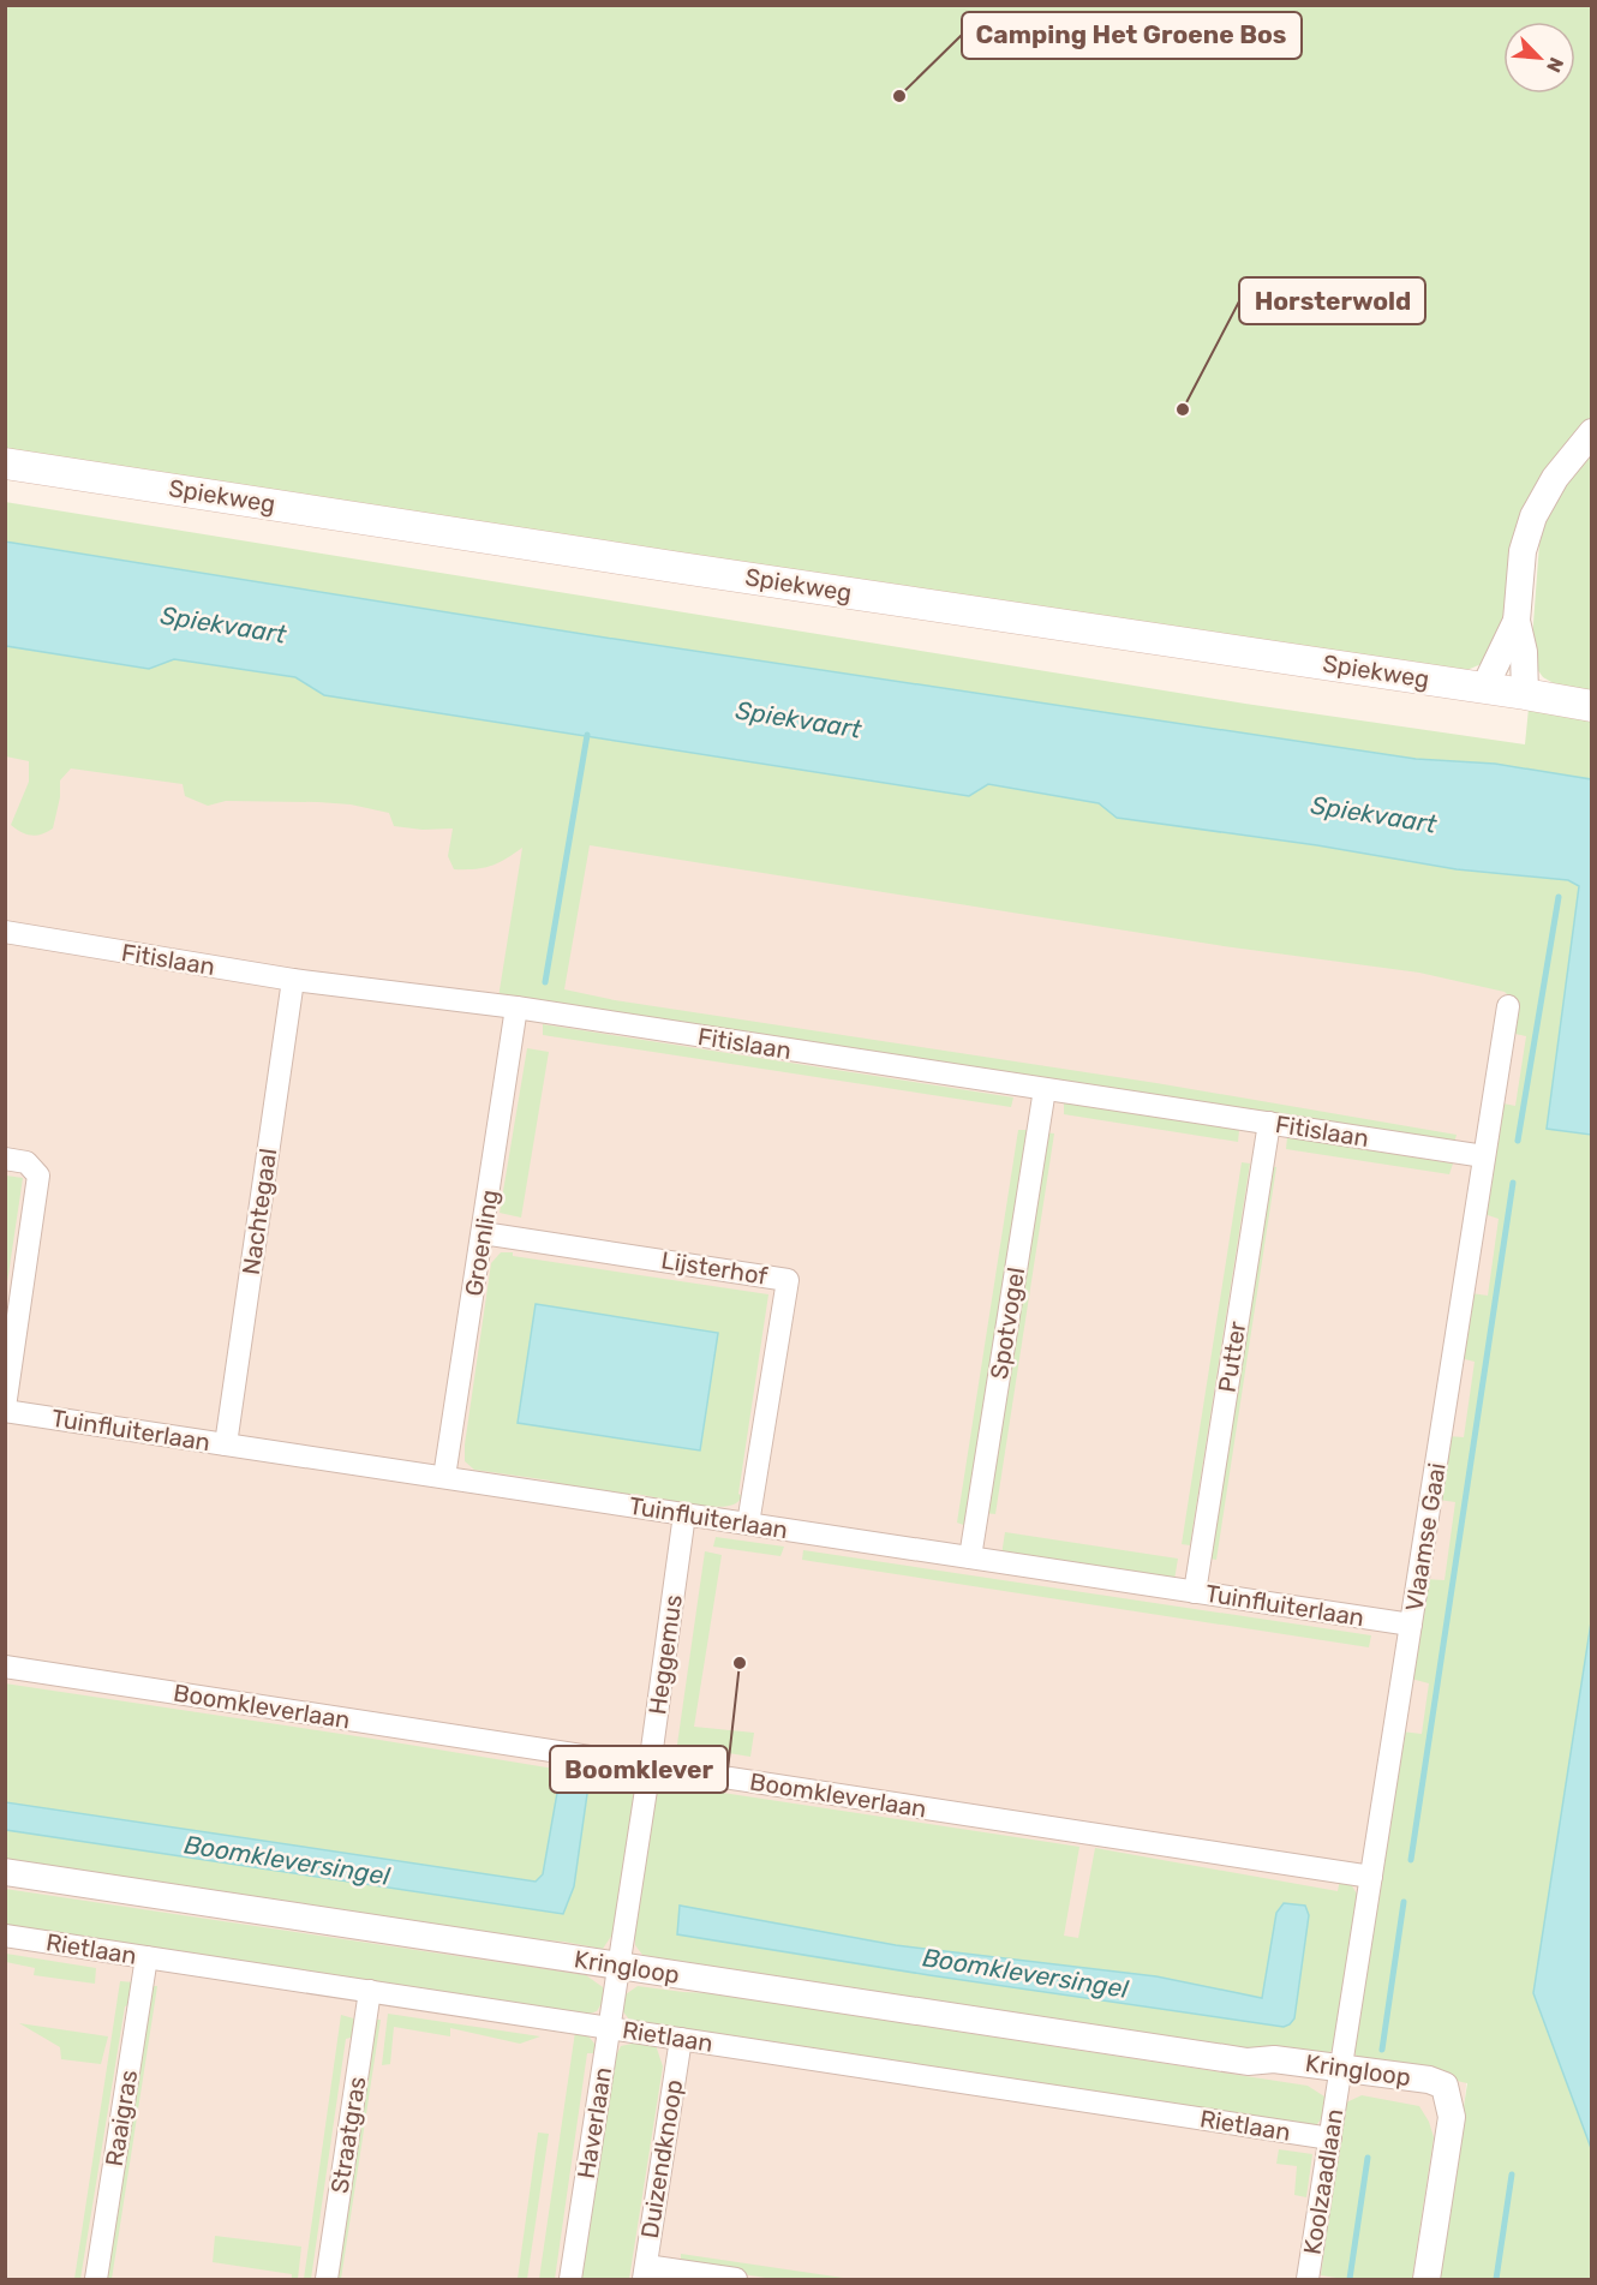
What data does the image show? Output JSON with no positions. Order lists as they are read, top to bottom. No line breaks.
{"streets":{"main road":["Spiekweg"],"street":["Fitislaan","Nachtegaal","Groenling","Lijsterhof","Spotvogel","Putter","Tuinfluiterlaan","Vlaamse Gaai","Heggemus","Boomkleverlaan","Rietlaan","Kringloop","Raaigras","Haverlaan","Straatgras","Duizendknoop","Koolzaadlaan"]},"crossings":[["Fitislaan","Nachtegaal"],["Fitislaan","Groenling"],["Fitislaan","Spotvogel"],["Fitislaan","Putter"],["Fitislaan","Vlaamse Gaai"],["Nachtegaal","Tuinfluiterlaan"],["Groenling","Lijsterhof"],["Groenling","Tuinfluiterlaan"],["Lijsterhof","Tuinfluiterlaan"],["Spotvogel","Tuinfluiterlaan"],["Putter","Tuinfluiterlaan"],["Tuinfluiterlaan","Vlaamse Gaai"],["Tuinfluiterlaan","Heggemus"],["Vlaamse Gaai","Boomkleverlaan"],["Vlaamse Gaai","Kringloop"],["Vlaamse Gaai","Koolzaadlaan"],["Heggemus","Boomkleverlaan"],["Heggemus","Kringloop"],["Heggemus","Haverlaan"],["Rietlaan","Raaigras"],["Rietlaan","Haverlaan"],["Rietlaan","Straatgras"],["Rietlaan","Duizendknoop"],["Rietlaan","Koolzaadlaan"],["Kringloop","Haverlaan"],["Kringloop","Koolzaadlaan"]],"water":["Spiekvaart","Boomkleversingel"],"places":["Camping Het Groene Bos","Horsterwold","Boomklever"],"north":"bottom right"}
